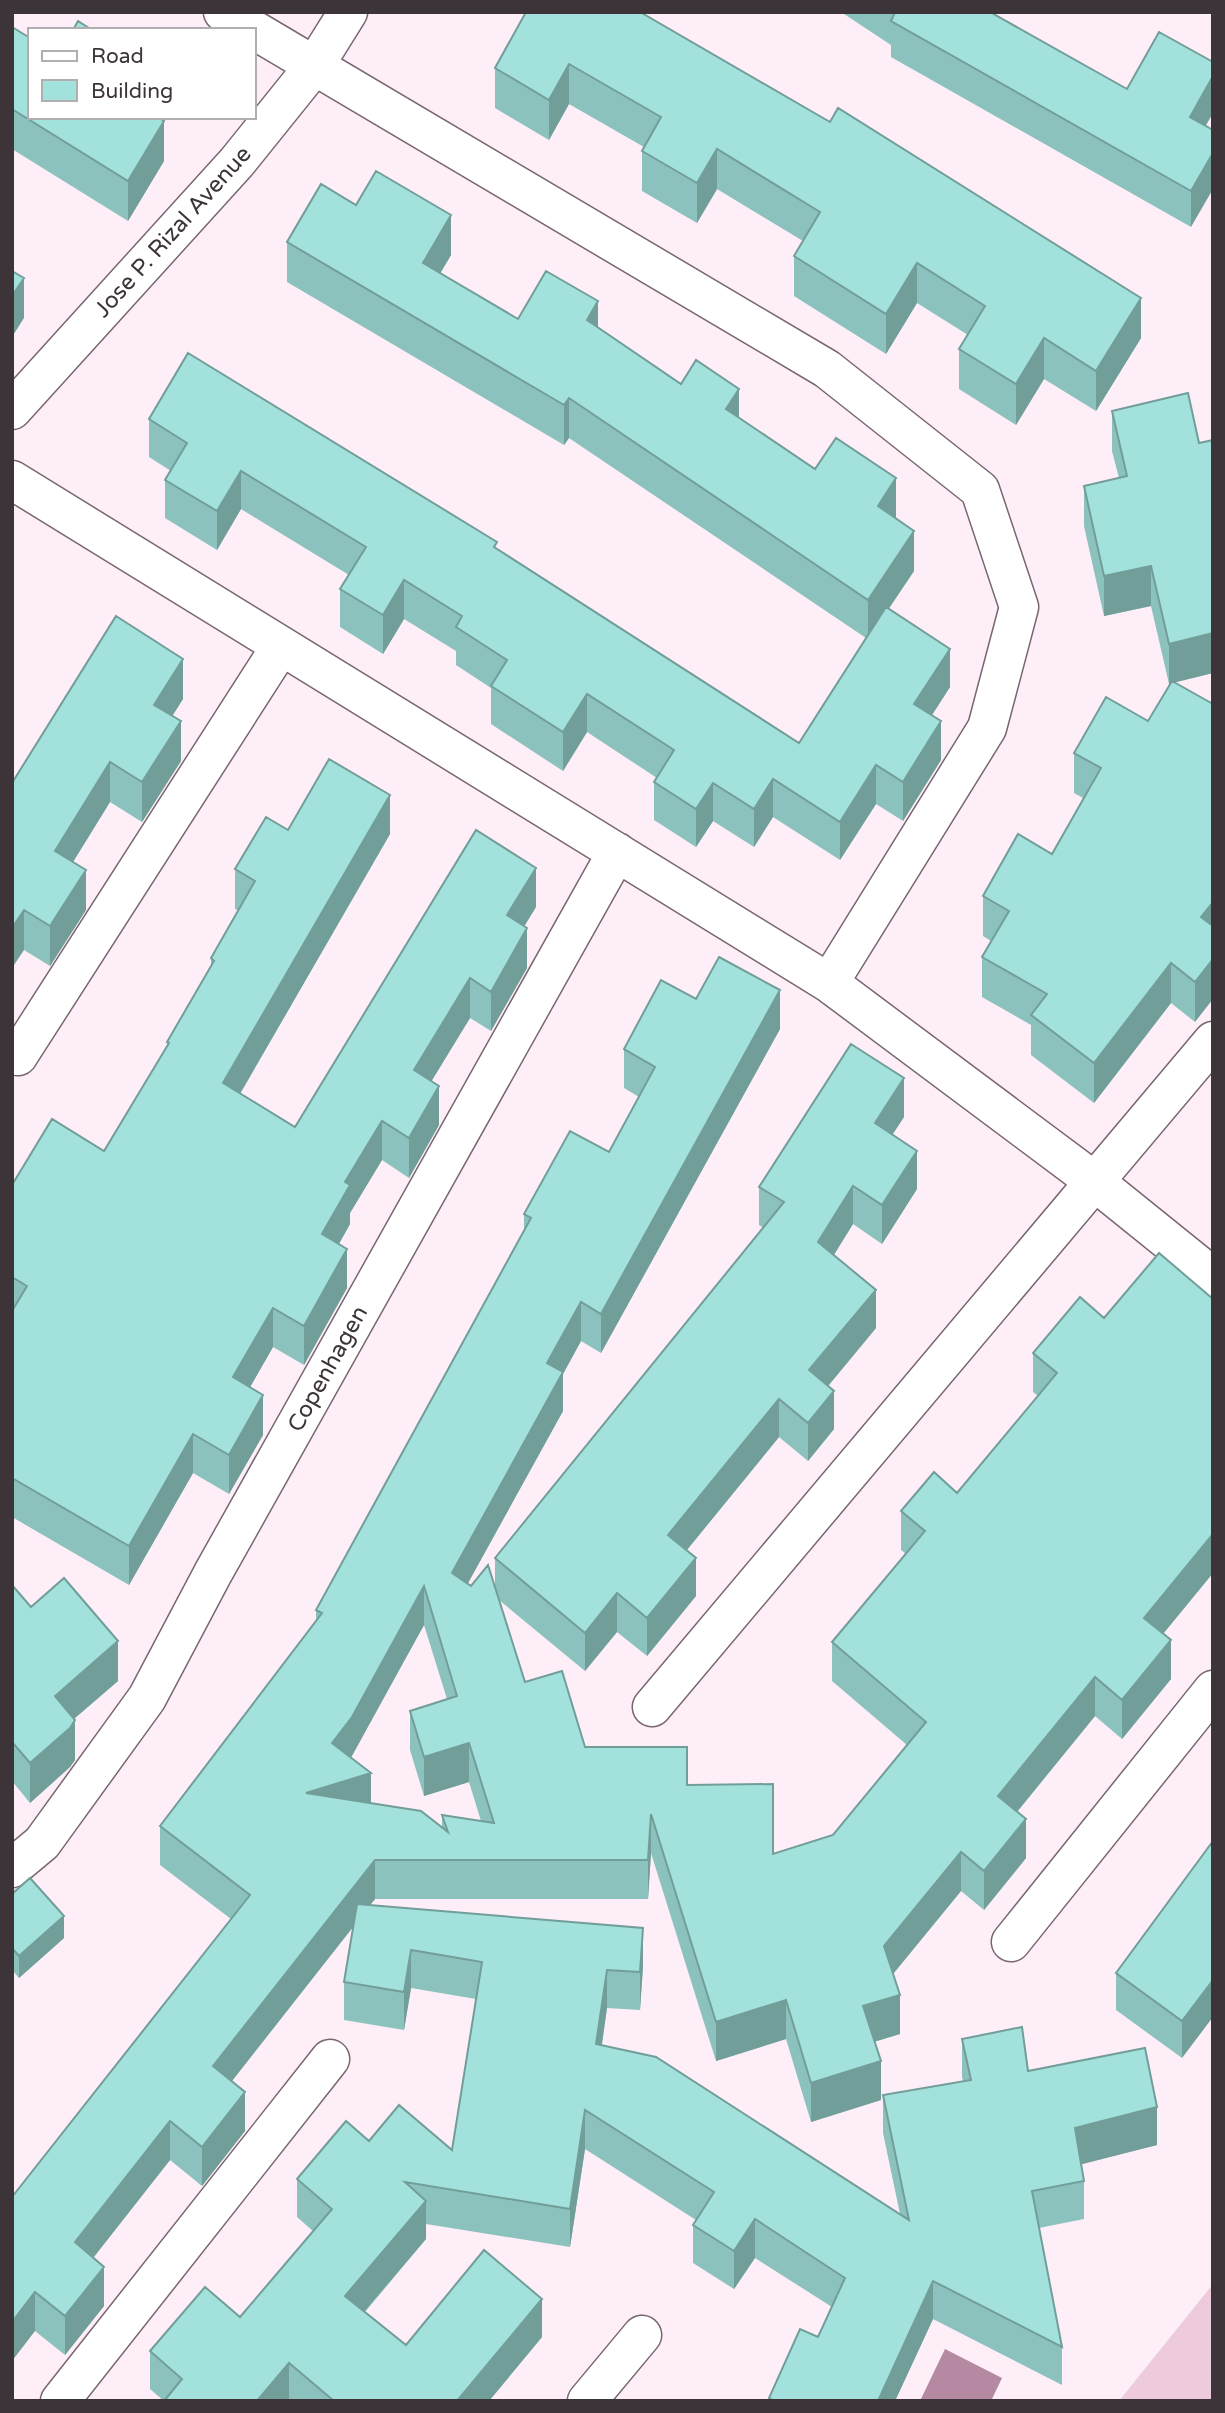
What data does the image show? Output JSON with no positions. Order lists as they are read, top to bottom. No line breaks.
{"streets":{"street":["Jose P. Rizal Avenue","Copenhagen"]},"legend":["Road","Building"]}
